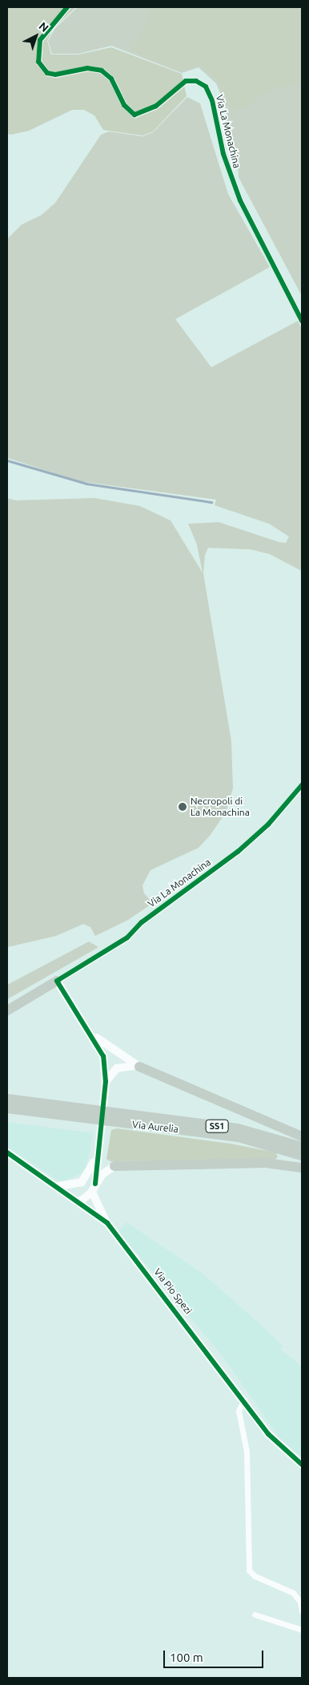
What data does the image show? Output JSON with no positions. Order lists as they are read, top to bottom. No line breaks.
{"streets":{"highway":["SS1","Via Aurelia"],"street":["Via La Monachina","Via Pio Spezi"]},"places":["Necropoli di La Monachina"],"scale_bar":"100 m","north":"top right"}
